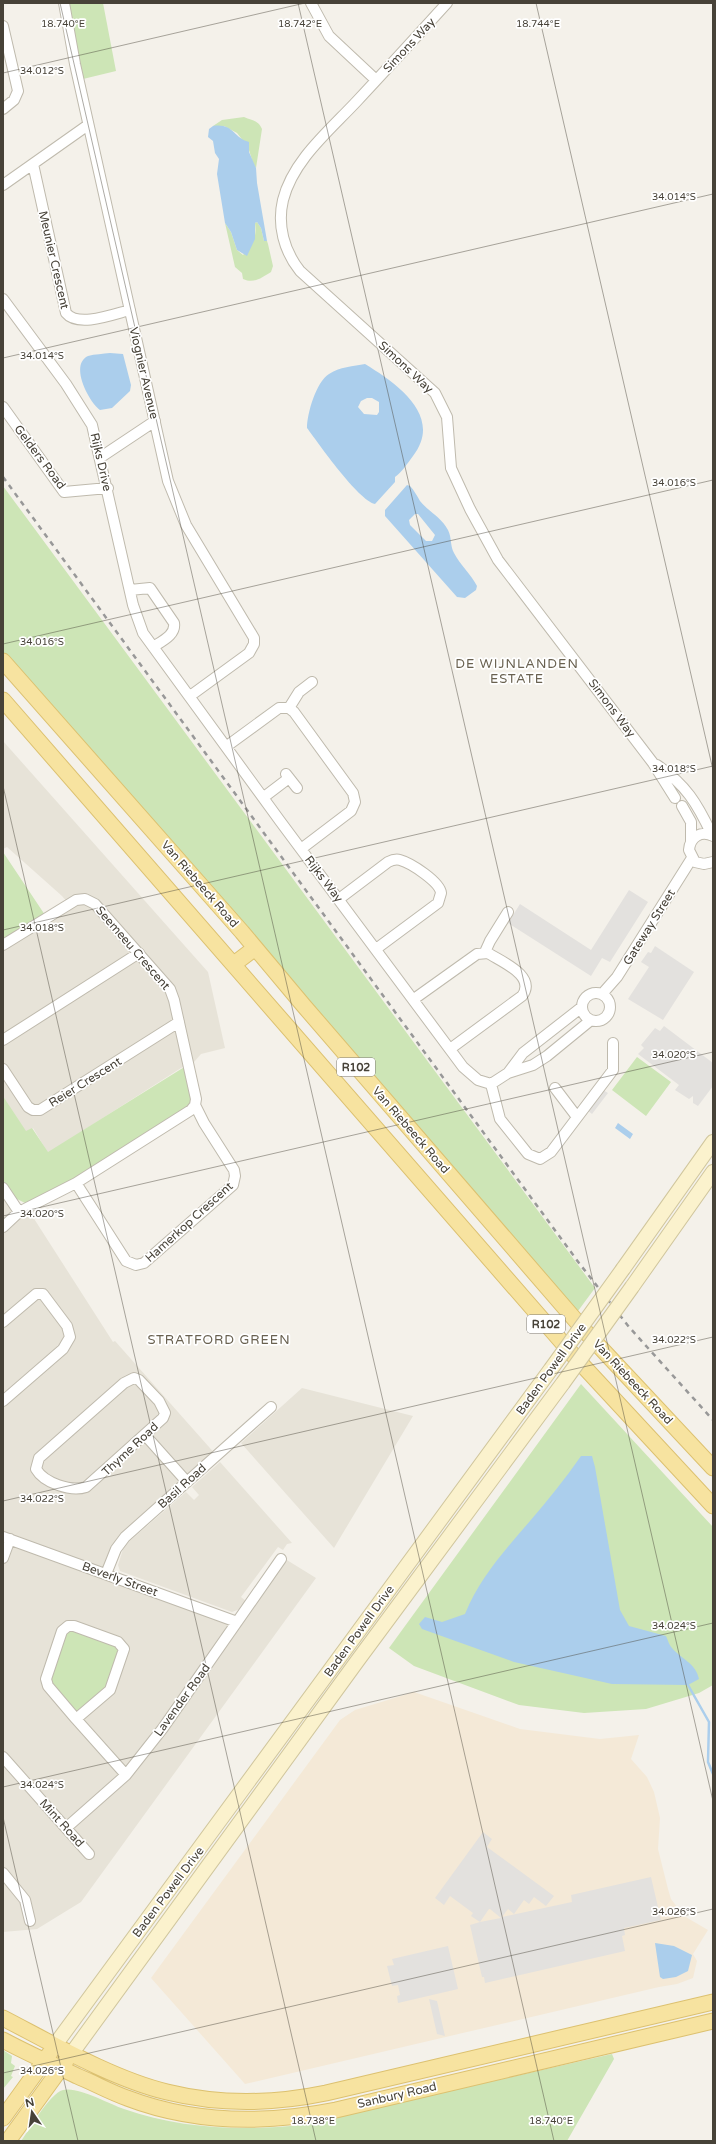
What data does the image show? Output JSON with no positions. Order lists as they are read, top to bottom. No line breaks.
{"streets":{"main road":["Van Riebeeck Road","R102","Baden Powell Drive","Sanbury Road"],"street":["Simons Way","Meunier Crescent","Viognier Avenue","Gelders Road","Rijks Drive","Rijks Way","Gateway Street","Seemeeu Crescent","Reier Crescent","Hamerkop Crescent","Thyme Road","Basil Road","Beverly Street","Lavender Road","Mint Road"]},"crossings":[["Simons Way","Gateway Street"],["Meunier Crescent","Viognier Avenue"],["Viognier Avenue","Rijks Way"],["Gelders Road","Rijks Drive"],["Rijks Drive","Rijks Way"],["Seemeeu Crescent","Reier Crescent"],["Seemeeu Crescent","Hamerkop Crescent"],["Baden Powell Drive","Sanbury Road"],["Basil Road","Beverly Street"],["Beverly Street","Lavender Road"],["Lavender Road","Mint Road"]],"districts":["DE WIJNLANDEN ESTATE","STRATFORD GREEN"],"north":"top","coordinates":["18.740°E","18.742°E","18.744°E","34.012°S","34.014°S","34.016°S","34.018°S","34.020°S","34.022°S","34.024°S","34.026°S","18.738°E"]}
